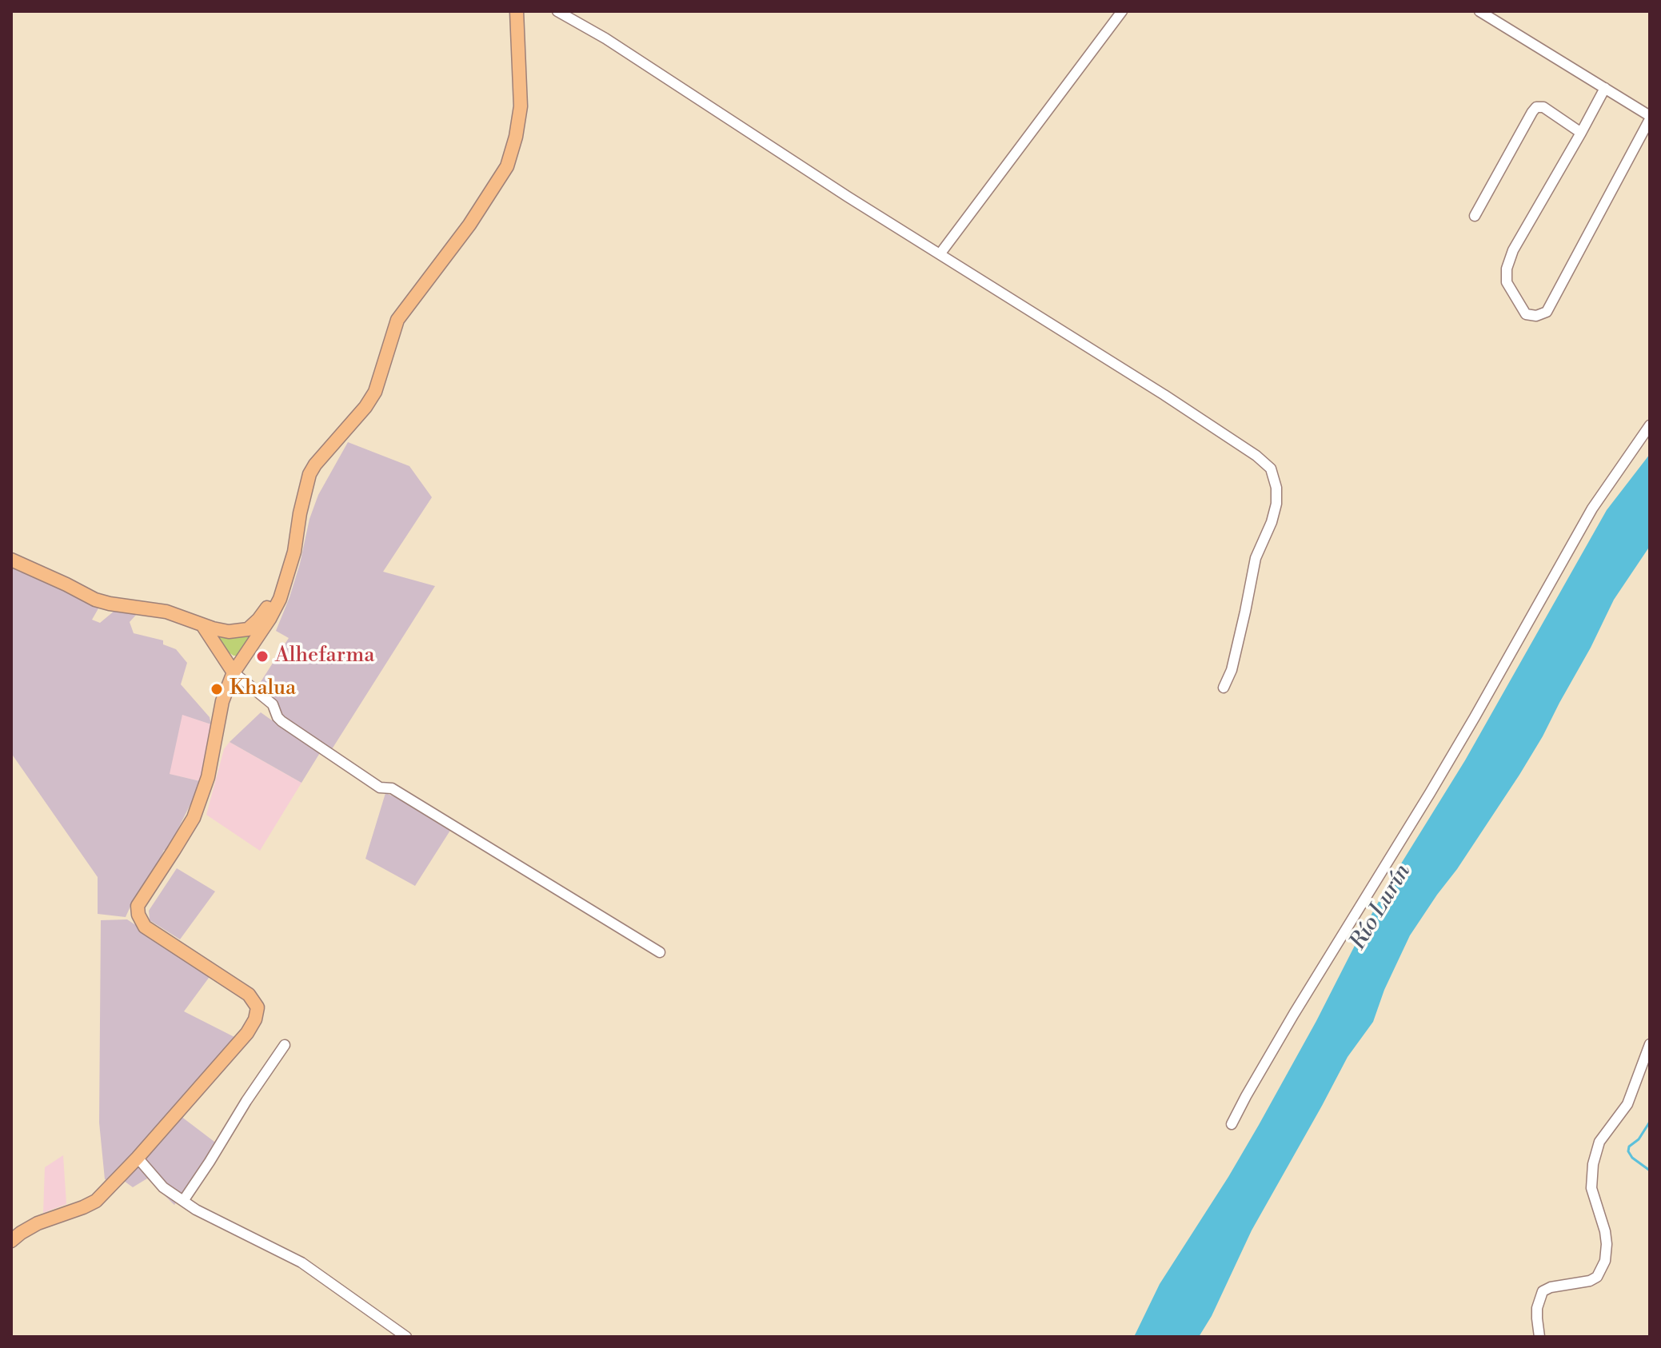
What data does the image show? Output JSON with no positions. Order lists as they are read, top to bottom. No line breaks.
{"water":["Río Lurín"],"places":["Alhefarma","Khalua"]}
